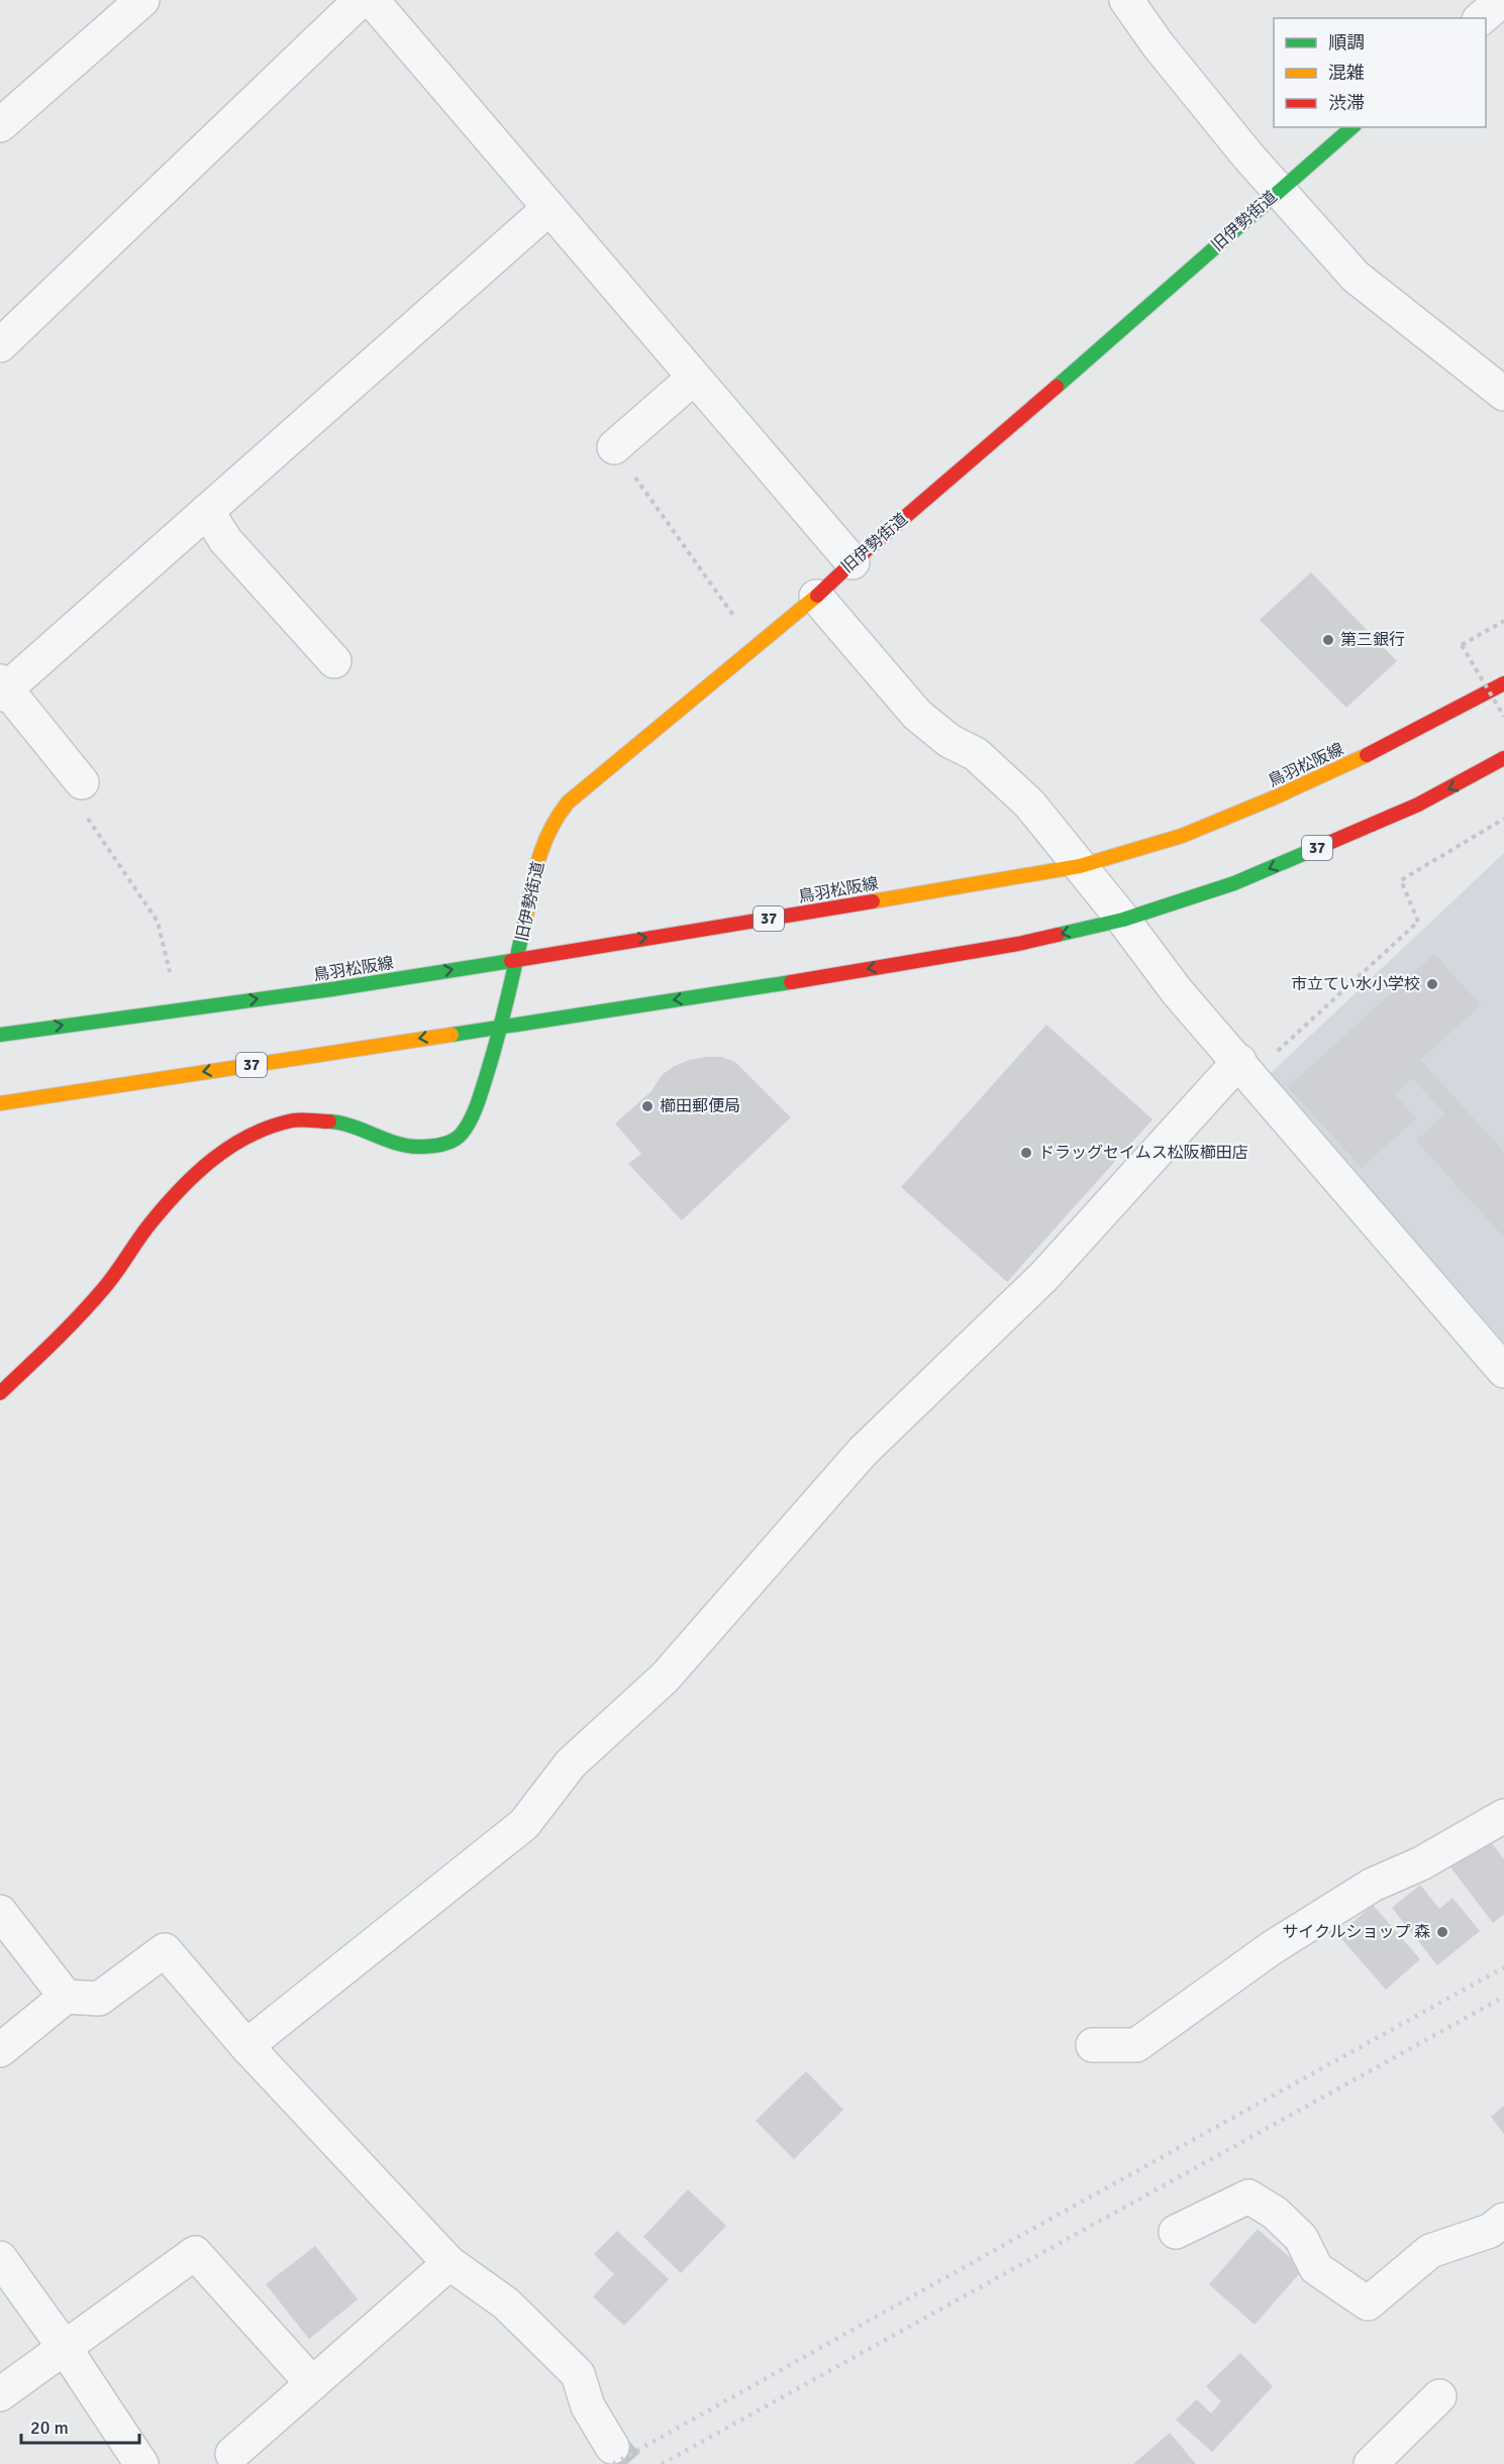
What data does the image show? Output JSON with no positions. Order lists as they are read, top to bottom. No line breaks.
{"streets":{"main road":["旧伊勢街道","鳥羽松阪線","37"]},"crossings":[["旧伊勢街道","鳥羽松阪線"],["旧伊勢街道","37"]],"places":["第三銀行","市立てい水小学校","櫛田郵便局","ドラッグセイムス松阪櫛田店","サイクルショップ 森"],"legend":["順調","混雑","渋滞"],"scale_bar":"20 m"}
